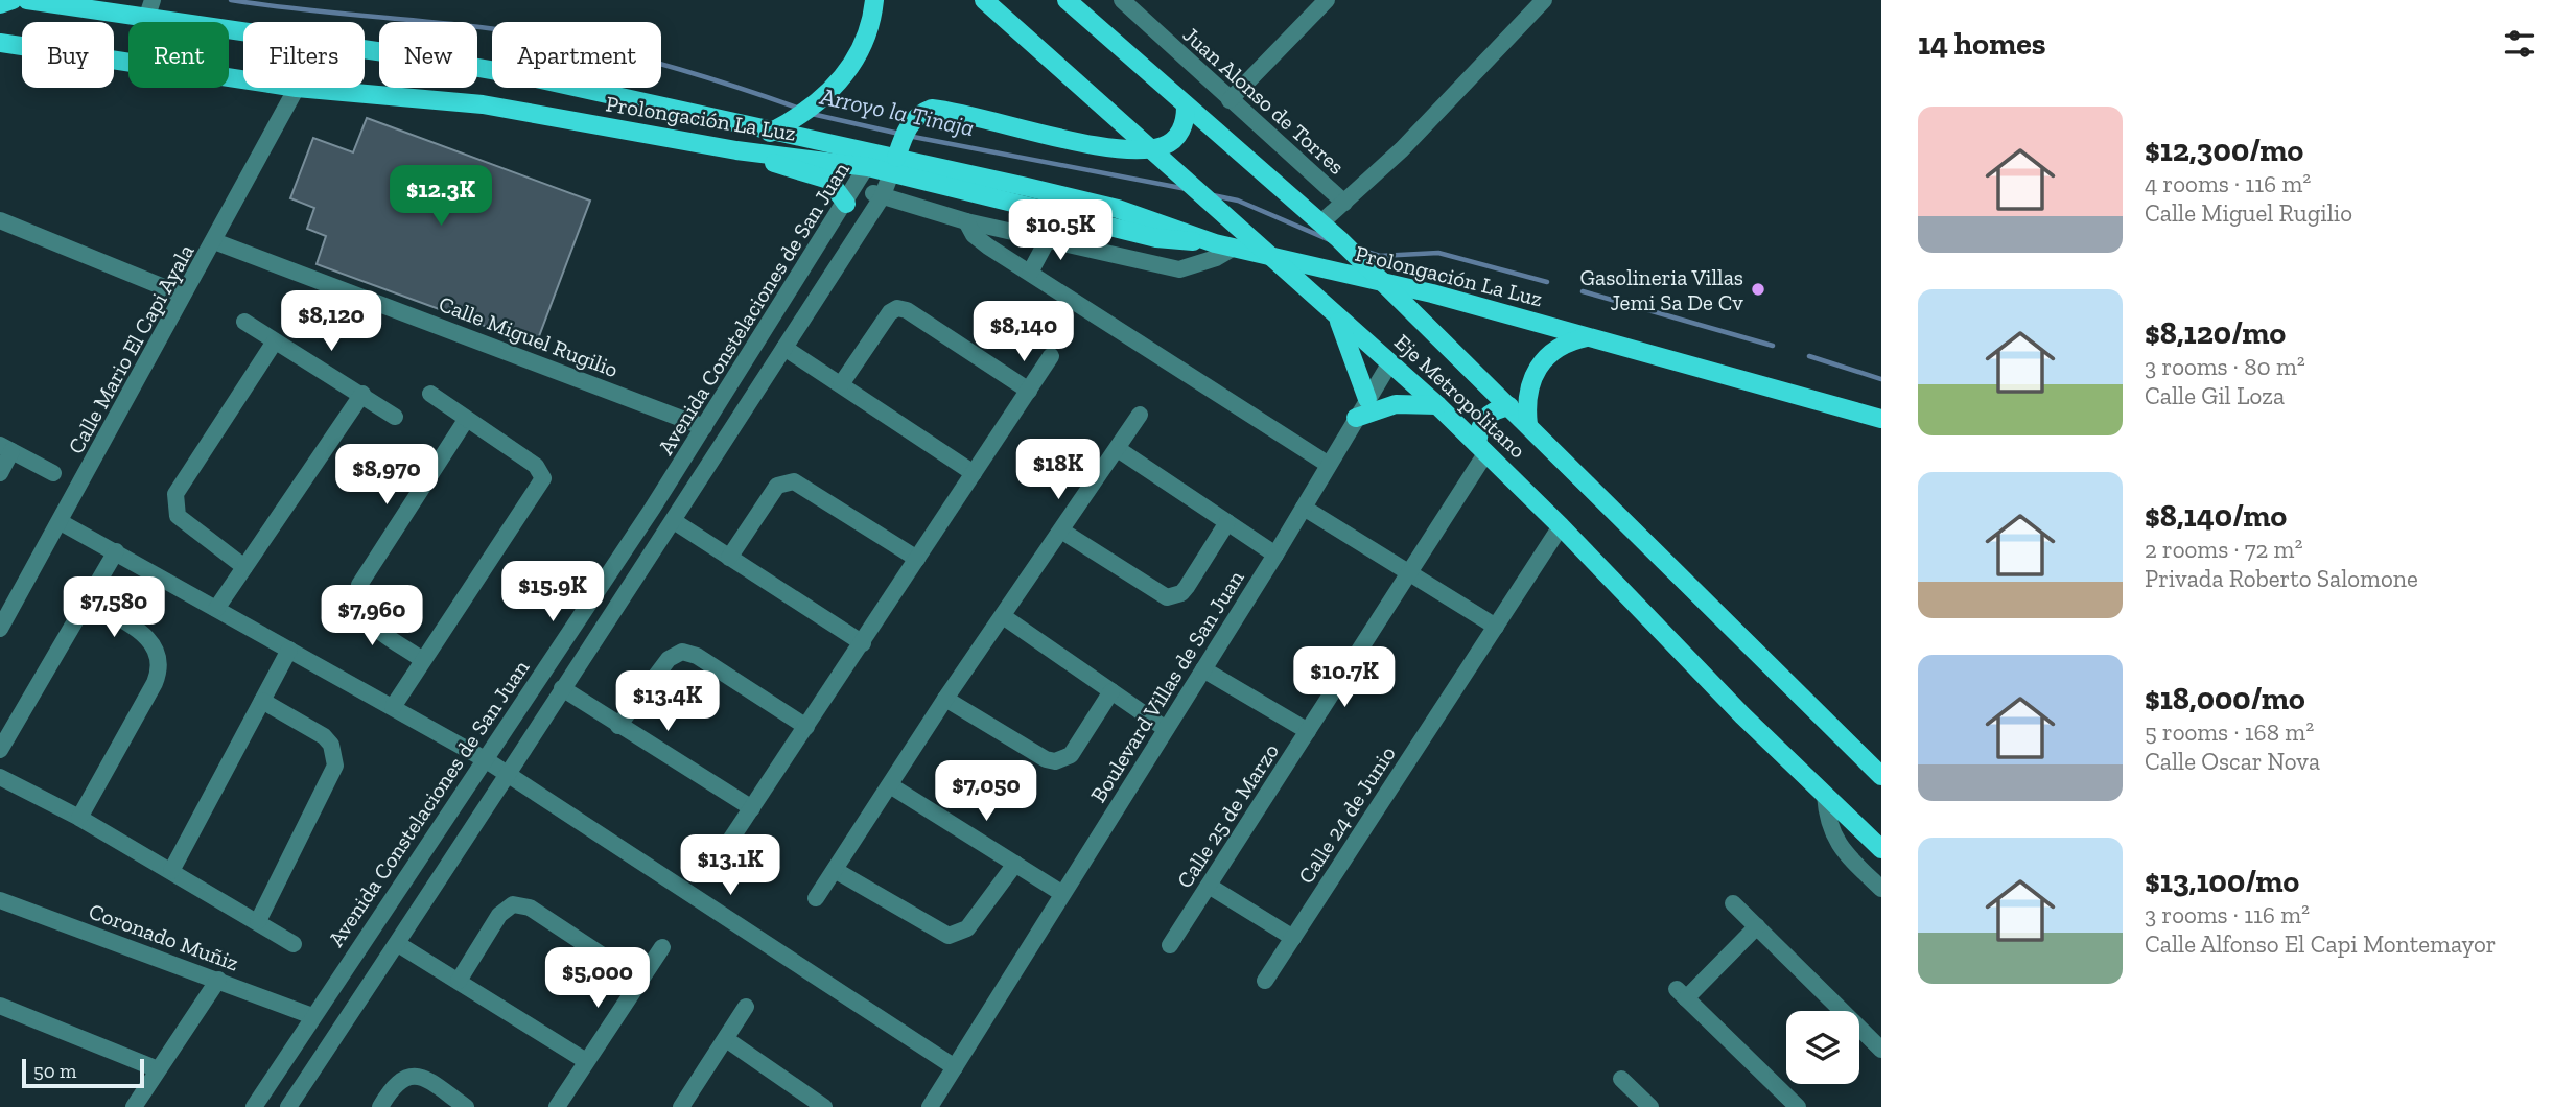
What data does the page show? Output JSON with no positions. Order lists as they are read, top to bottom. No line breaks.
{"streets":{"main road":["Prolongación La Luz","Eje Metropolitano"],"street":["Juan Alonso de Torres","Avenida Constelaciones de San Juan","Calle Miguel Rugilio","Calle Mario El Capi Ayala","Boulevard Villas de San Juan","Calle 24 de Junio","Calle 25 de Marzo","Coronado Muñiz"]},"crossings":[["Prolongación La Luz","Avenida Constelaciones de San Juan"],["Prolongación La Luz","Calle Mario El Capi Ayala"],["Prolongación La Luz","Eje Metropolitano"],["Avenida Constelaciones de San Juan","Calle Miguel Rugilio"],["Avenida Constelaciones de San Juan","Coronado Muñiz"],["Calle Miguel Rugilio","Calle Mario El Capi Ayala"],["Eje Metropolitano","Boulevard Villas de San Juan"],["Eje Metropolitano","Calle 24 de Junio"],["Eje Metropolitano","Calle 25 de Marzo"]],"water":["Arroyo la Tinaja"],"places":["Gasolineria Villas Jemi Sa De Cv"],"scale_bar":"50 m","page":{"heading":"14 homes","chip":["Buy","Rent","Filters","New","Apartment"],"list":[{"name":"$12,300/mo","note":"4 rooms · 116 m² · Calle Miguel Rugilio"},{"name":"$8,120/mo","note":"3 rooms · 80 m² · Calle Gil Loza"},{"name":"$8,140/mo","note":"2 rooms · 72 m² · Privada Roberto Salomone"},{"name":"$18,000/mo","note":"5 rooms · 168 m² · Calle Oscar Nova"},{"name":"$13,100/mo","note":"3 rooms · 116 m² · Calle Alfonso El Capi Montemayor"}],"price":["$12.3K","$10.5K","$8,120","$8,140","$18K","$8,970","$15.9K","$7,580","$7,960","$10.7K","$13.4K","$7,050","$13.1K","$5,000"],"scale":"50 m"}}
